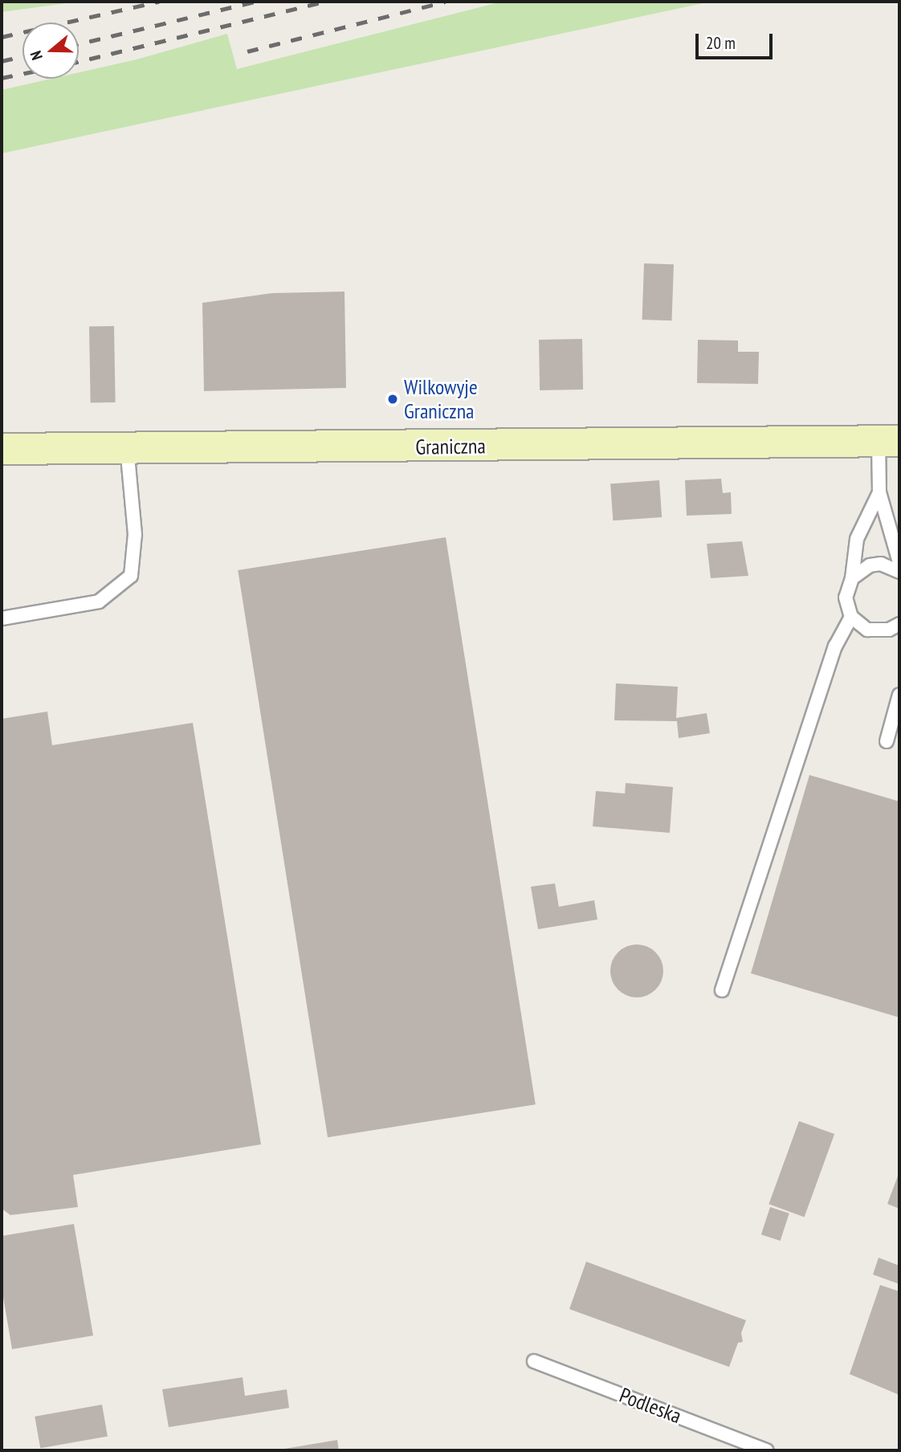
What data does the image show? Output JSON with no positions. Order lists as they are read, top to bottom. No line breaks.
{"streets":{"street":["Graniczna"],"lane":["Podleska"]},"places":["Wilkowyje Graniczna"],"scale_bar":"20 m","north":"left"}
